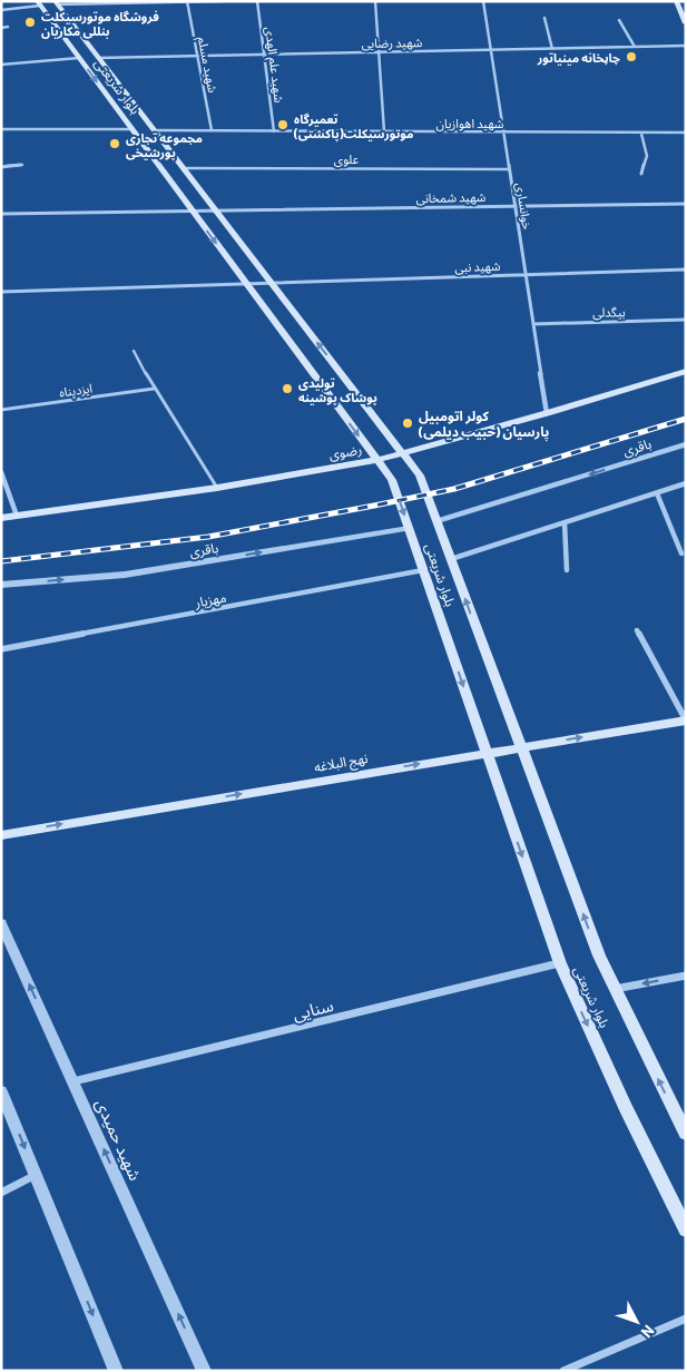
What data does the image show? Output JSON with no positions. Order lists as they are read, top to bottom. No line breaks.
{"streets":{"main road":["بلوار شریعتی","رضوی","نهج البلاغه"],"street":["شهید رضایی","شهید مسلم","شهید علم الهدی","شهید اهوازیان","شهید شمخانی","خوانساری","شهید نبی","بیگدلی","باقری","مهزیار","سنایی","شهید حمیدی"],"lane":["علوی","ایزدپناه"]},"crossings":[["شهید رضایی","شهید مسلم"],["شهید رضایی","شهید علم الهدی"],["شهید رضایی","بلوار شریعتی"],["شهید رضایی","خوانساری"],["شهید مسلم","شهید اهوازیان"],["شهید علم الهدی","شهید اهوازیان"],["بلوار شریعتی","شهید اهوازیان"],["بلوار شریعتی","علوی"],["بلوار شریعتی","شهید شمخانی"],["بلوار شریعتی","شهید نبی"],["بلوار شریعتی","باقری"],["بلوار شریعتی","رضوی"],["بلوار شریعتی","مهزیار"],["بلوار شریعتی","نهج البلاغه"],["بلوار شریعتی","سنایی"],["شهید اهوازیان","خوانساری"],["علوی","خوانساری"],["شهید شمخانی","خوانساری"],["خوانساری","شهید نبی"],["خوانساری","بیگدلی"],["خوانساری","رضوی"],["سنایی","شهید حمیدی"]],"one_way":["نهج البلاغه"],"places":["فروشگاه موتورسیکلت بنللی مکاریان","چاپخانه مینیاتور","تعمیرگاه موتورسیکلت(پاکشتی)","مجموعه تجاری پورشیخی","تولیدی پوشاک پوشینه","کولر اتومبیل پارسیان (حبیب دیلمی)"],"north":"bottom right"}
